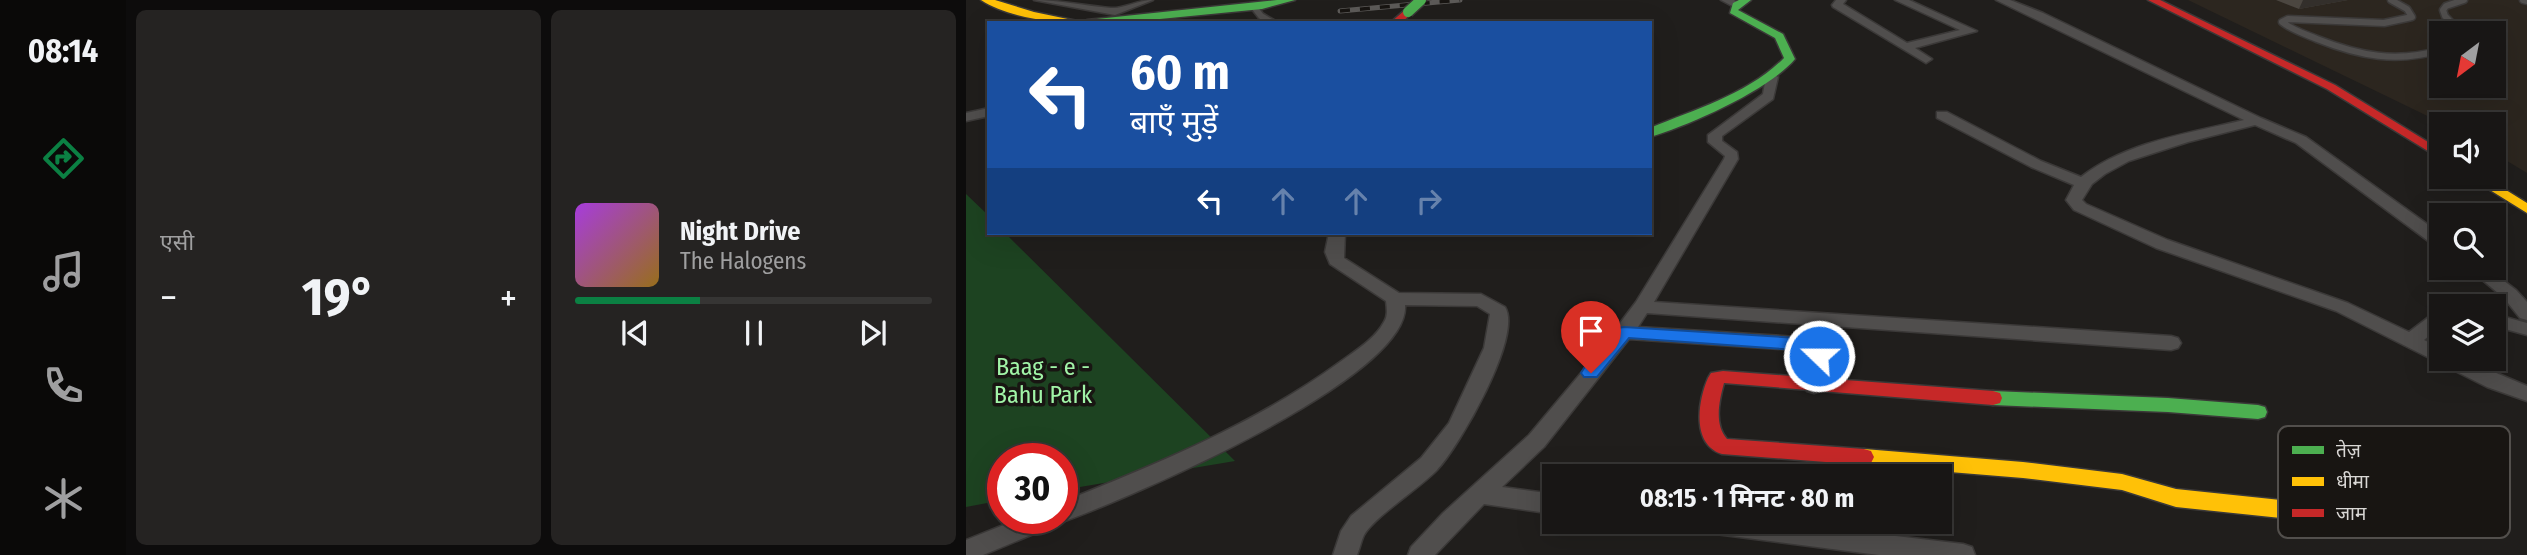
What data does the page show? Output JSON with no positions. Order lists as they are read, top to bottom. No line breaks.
{"parks":["Baag - e - Bahu Park"],"legend":["तेज़","धीमा","जाम"],"north":"bottom left","page":{"tabs":"08:14","tile":"एसी","turn":["60 m","बाएँ मुड़ें"],"song":["Night Drive","The Halogens"],"heat":["−","19°","+"],"limit":"30","trip":"08:15 · 1 मिनट · 80 m"}}
